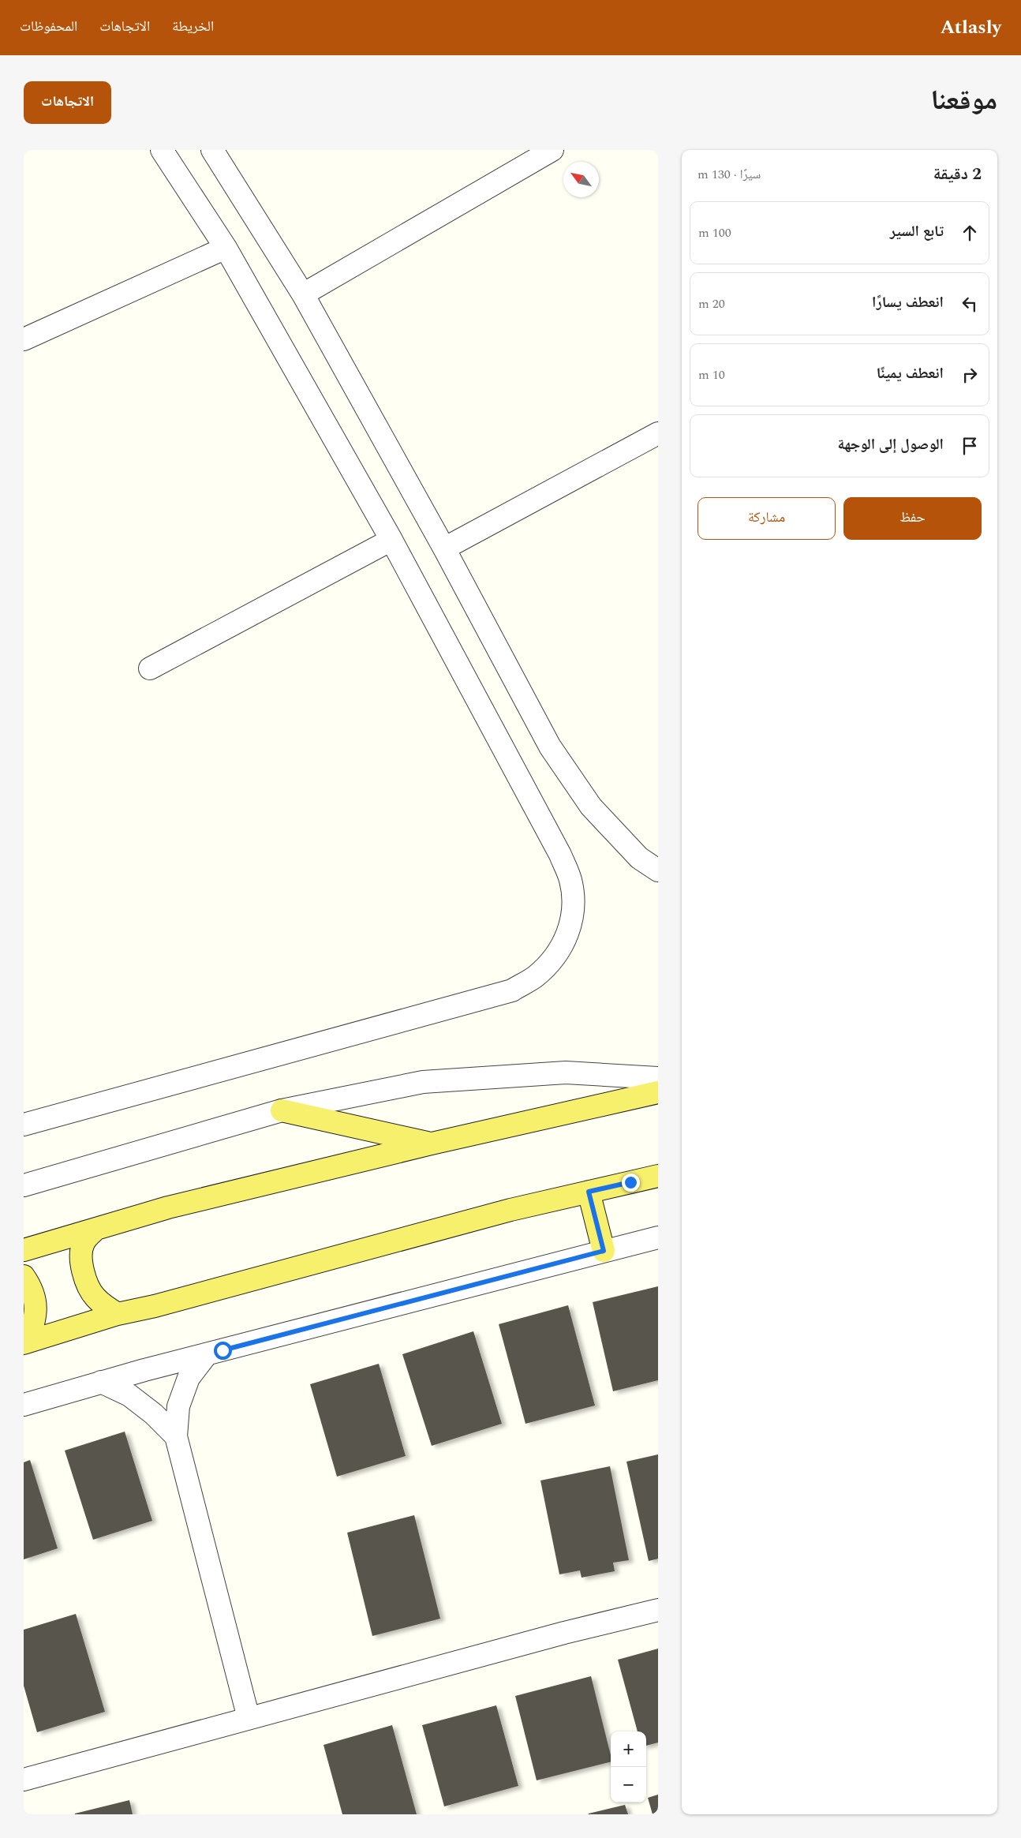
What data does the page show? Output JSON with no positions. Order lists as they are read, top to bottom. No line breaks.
{"north":"top left","page":{"header":"Atlasly","nav":["الخريطة","الاتجاهات","المحفوظات"],"title":"موقعنا","buttons":["الاتجاهات",["حفظ","مشاركة"]],"heading":["2 دقيقة","سيرًا · 130 m"],"list":[["تابع السير","100 m"],["انعطف يسارًا","20 m"],["انعطف يمينًا","10 m"],"الوصول إلى الوجهة"],"map_buttons":["+","−"]}}
